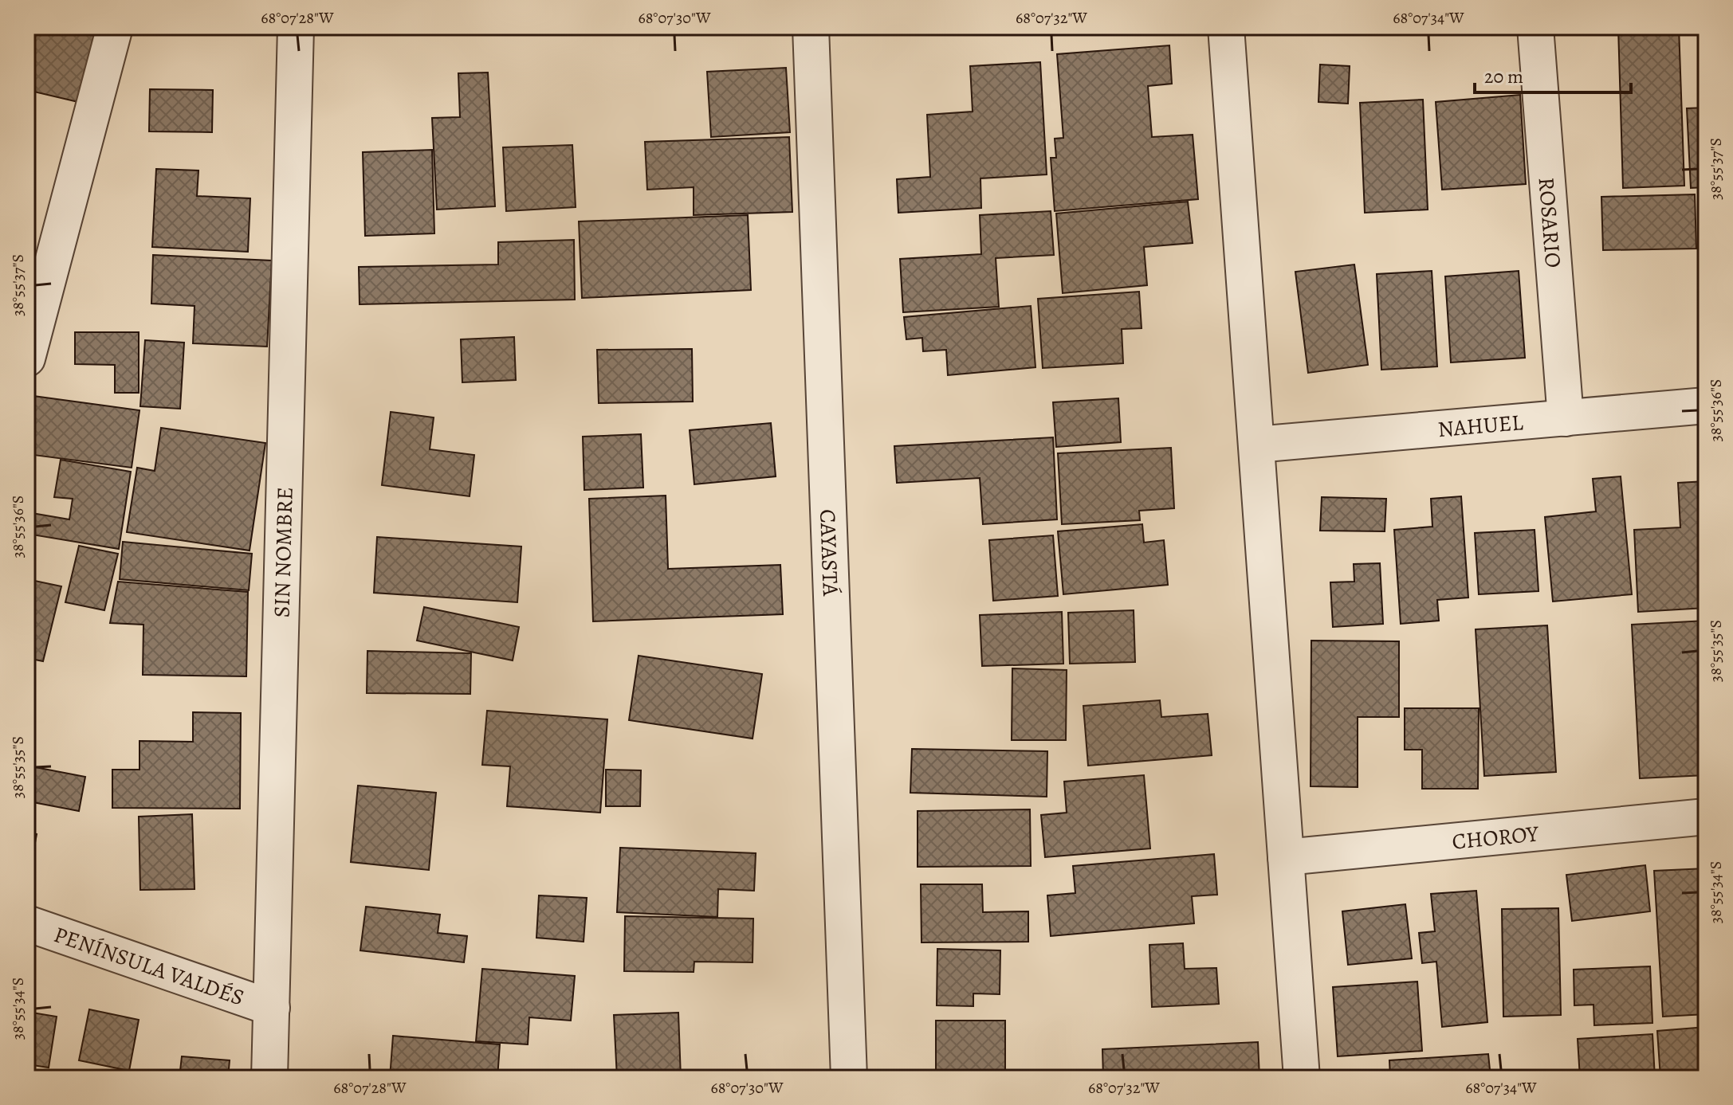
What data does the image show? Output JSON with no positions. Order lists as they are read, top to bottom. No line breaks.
{"streets":{"street":["ROSARIO","NAHUEL","SIN NOMBRE","CAYASTÁ","CHOROY","PENÍNSULA VALDÉS"]},"crossings":[["ROSARIO","NAHUEL"],["SIN NOMBRE","PENÍNSULA VALDÉS"]],"scale_bar":"20 m","coordinates":["68°07'28\"W","68°07'30\"W","68°07'32\"W","68°07'34\"W","38°55'37\"S","38°55'36\"S","38°55'35\"S","38°55'34\"S"]}
